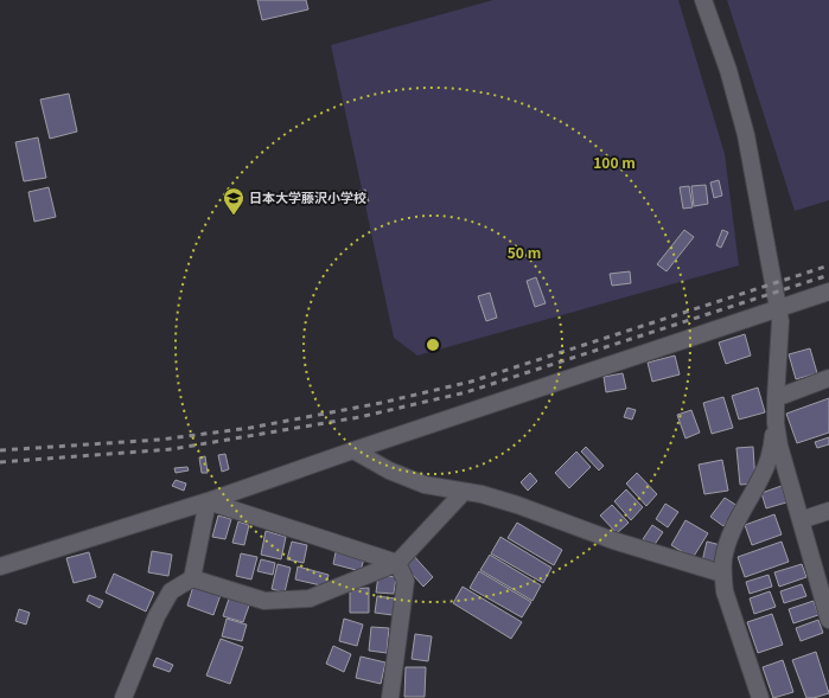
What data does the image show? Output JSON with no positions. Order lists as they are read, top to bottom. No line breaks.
{"places":{"school or university":["日本大学藤沢小学校"]},"rings":["100 m","50 m"]}
